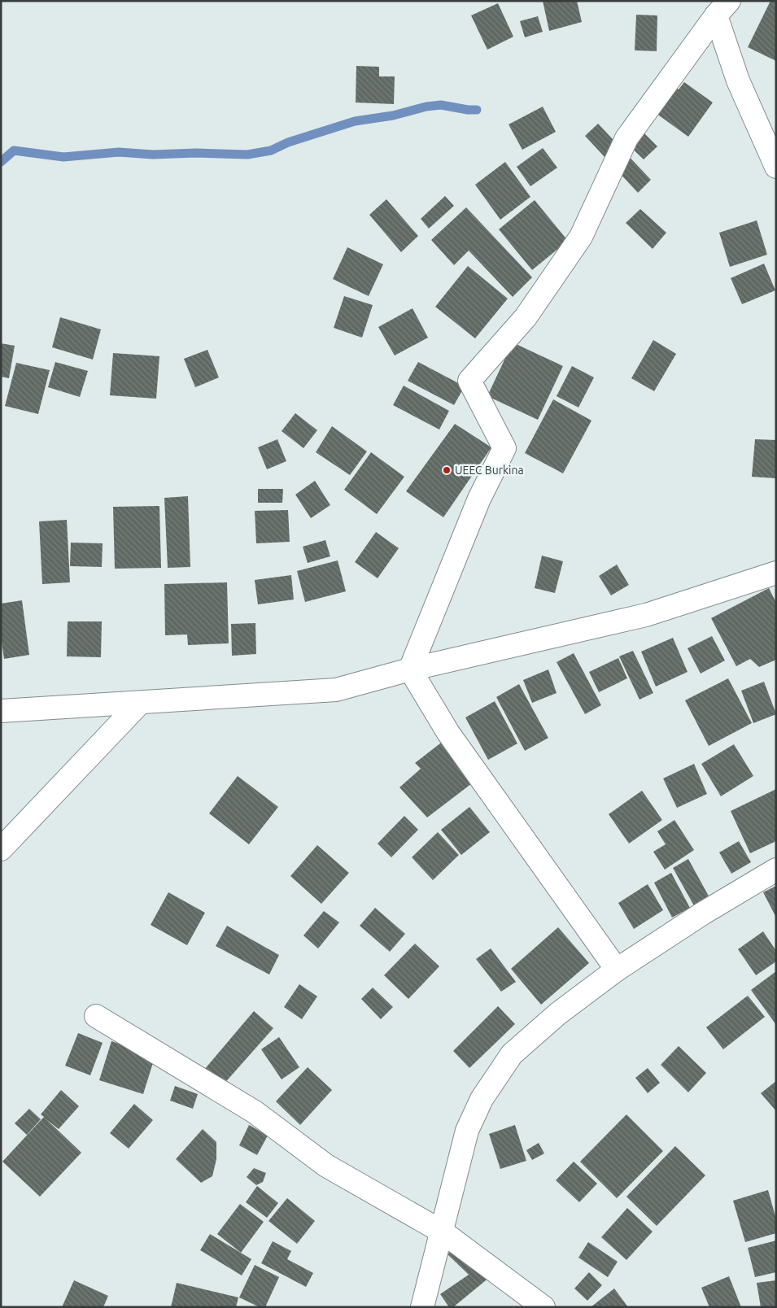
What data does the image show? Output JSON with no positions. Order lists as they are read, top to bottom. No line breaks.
{"places":["UEEC Burkina"]}
